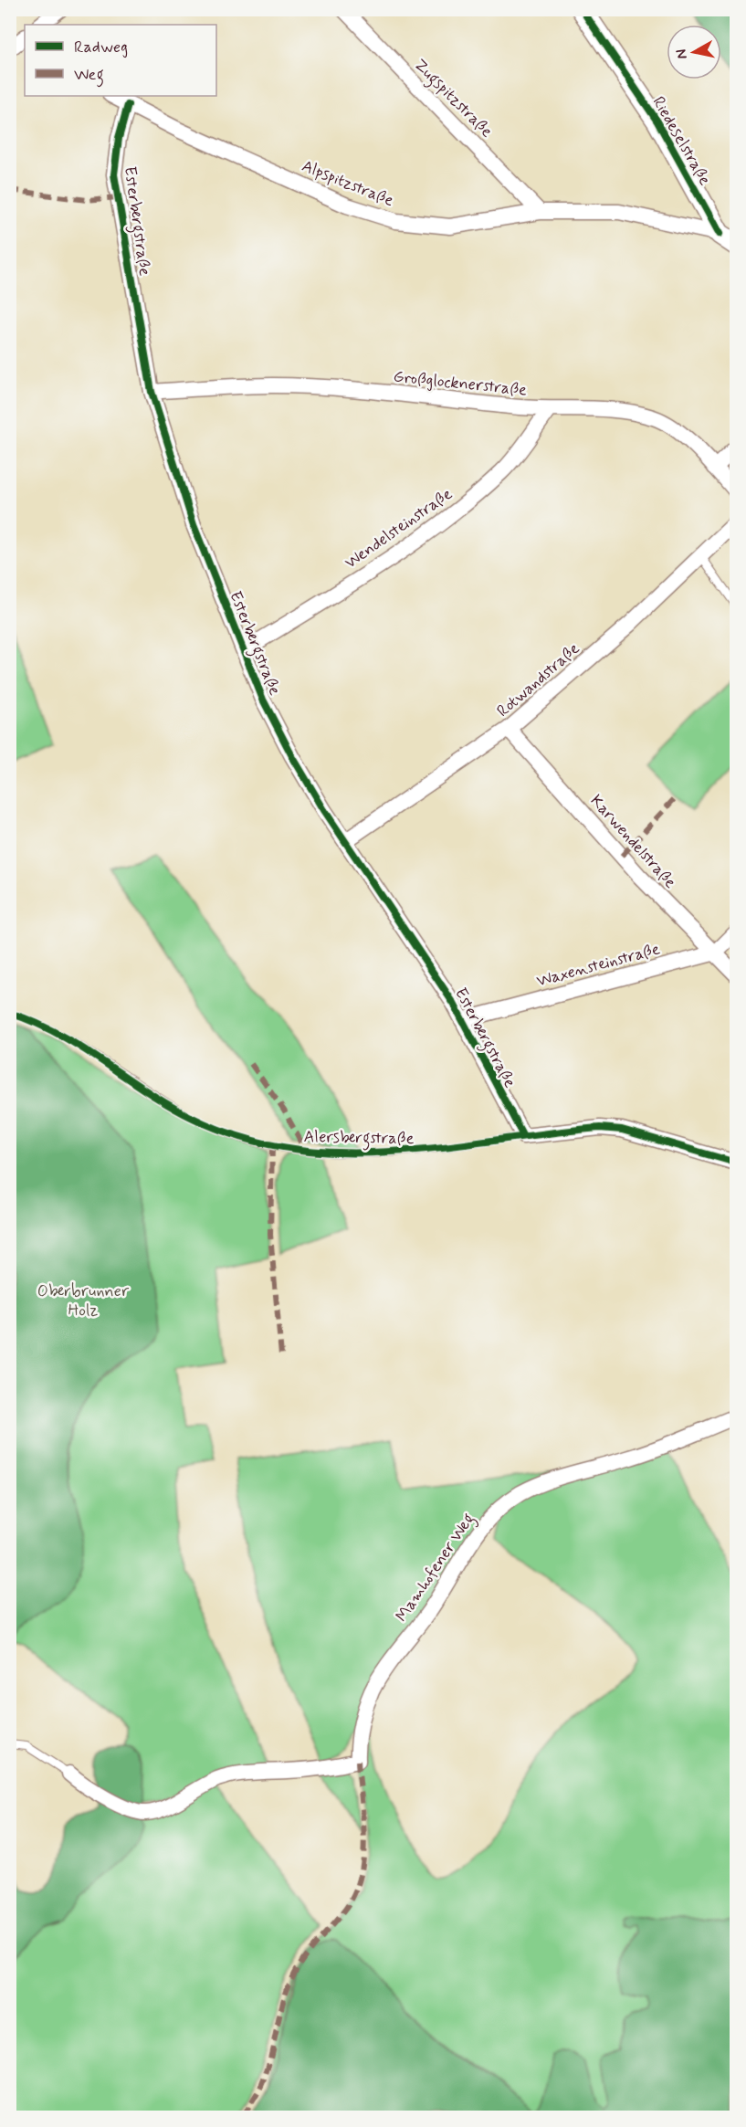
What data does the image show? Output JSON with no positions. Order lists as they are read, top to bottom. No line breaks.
{"streets":{"street":["Zugspitzstraße","Riedeselstraße","Alpspitzstraße","Esterbergstraße","Großglocknerstraße","Wendelsteinstraße","Rotwandstraße","Karwendelstraße","Waxensteinstraße","Alersbergstraße","Mamhofener Weg"]},"crossings":[["Zugspitzstraße","Alpspitzstraße"],["Riedeselstraße","Alpspitzstraße"],["Alpspitzstraße","Esterbergstraße"],["Esterbergstraße","Großglocknerstraße"],["Esterbergstraße","Wendelsteinstraße"],["Esterbergstraße","Rotwandstraße"],["Esterbergstraße","Waxensteinstraße"],["Esterbergstraße","Alersbergstraße"],["Großglocknerstraße","Wendelsteinstraße"],["Rotwandstraße","Karwendelstraße"],["Karwendelstraße","Waxensteinstraße"]],"parks":["Oberbrunner Holz"],"legend":["Radweg","Weg"],"north":"left"}
